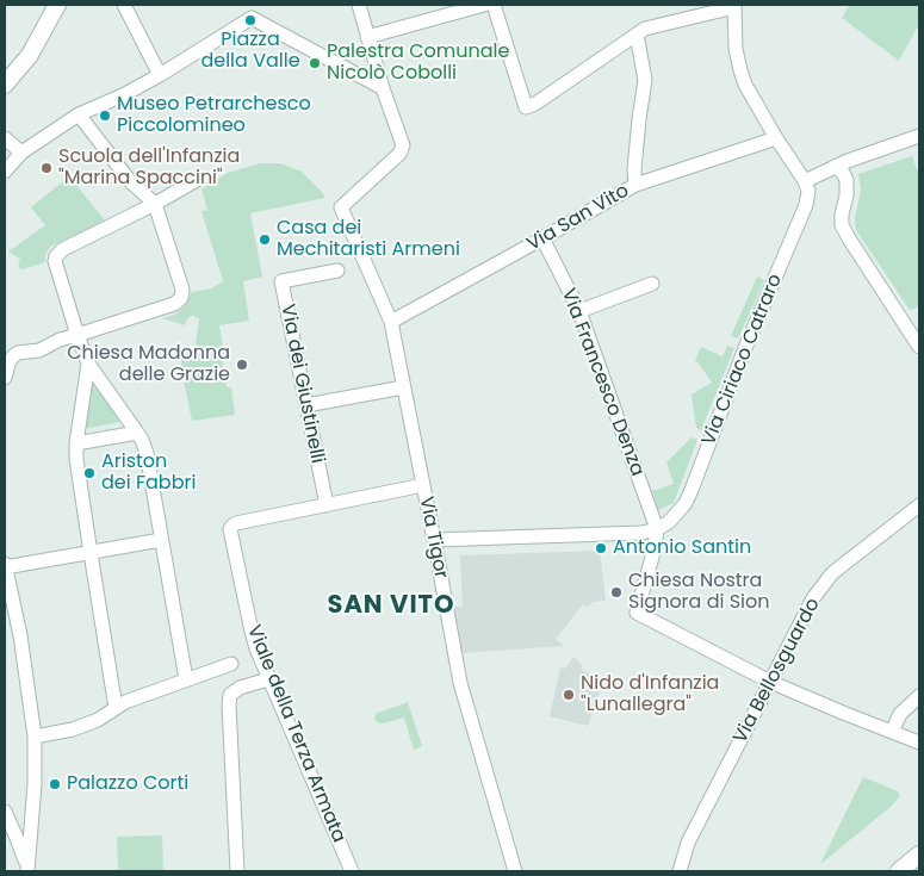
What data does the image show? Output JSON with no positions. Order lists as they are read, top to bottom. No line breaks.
{"streets":{"street":["Via San Vito","Via Ciriaco Catraro","Via Francesco Denza","Via dei Giustinelli","Via Tigor","Via Bellosguardo","Viale della Terza Armata"]},"crossings":[["Via San Vito","Via Francesco Denza"],["Via San Vito","Via Tigor"],["Via Ciriaco Catraro","Via Francesco Denza"],["Via dei Giustinelli","Viale della Terza Armata"]],"districts":["SAN VITO"],"places":["Piazza della Valle","Palestra Comunale Nicolò Cobolli","Museo Petrarchesco Piccolomineo","Scuola dell'Infanzia \"Marina Spaccini\"","Casa dei Mechitaristi Armeni","Chiesa Madonna delle Grazie","Ariston dei Fabbri","Antonio Santin","Chiesa Nostra Signora di Sion","Nido d'Infanzia \"Lunallegra\"","Palazzo Corti"]}
